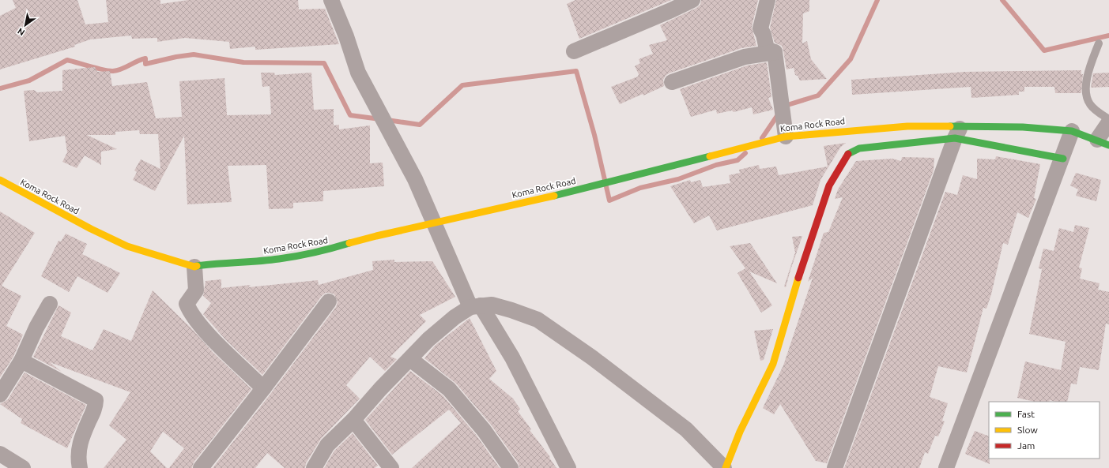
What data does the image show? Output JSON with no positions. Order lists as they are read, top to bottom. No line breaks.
{"streets":{"main road":["Koma Rock Road"]},"legend":["Fast","Slow","Jam"],"north":"bottom left"}
